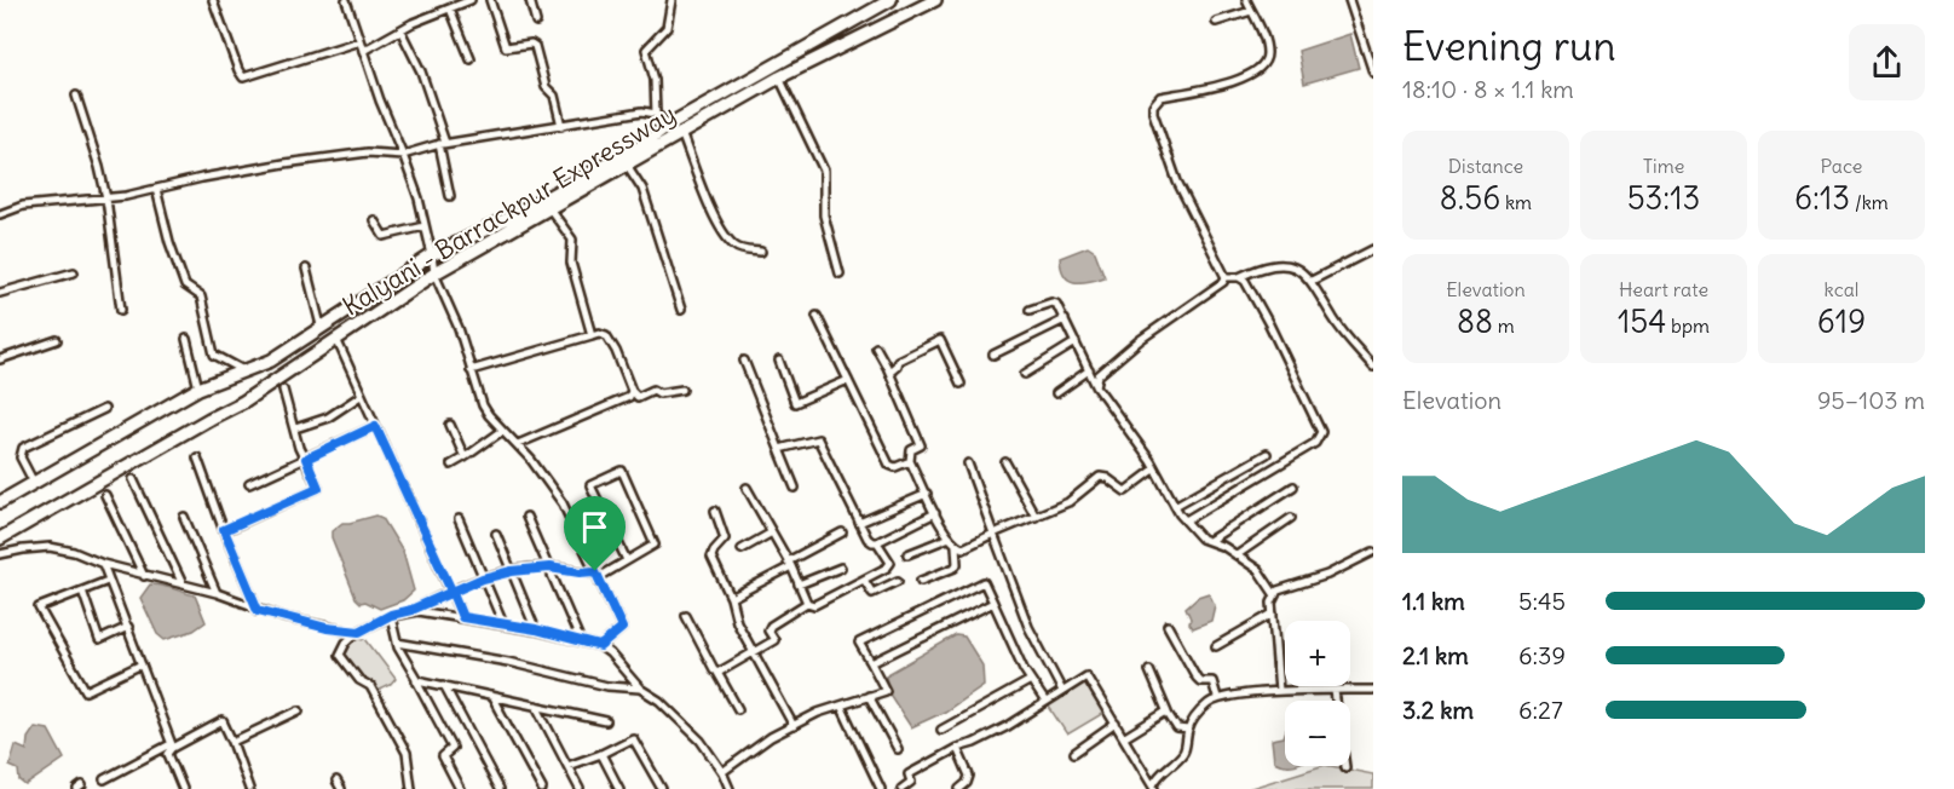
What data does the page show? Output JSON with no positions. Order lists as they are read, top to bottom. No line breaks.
{"streets":{"highway":["Kalyani - Barrackpur Expressway"]},"page":{"heading":["Evening run","18:10 · 8 × 1.1 km"],"stats":[["Distance","8.56 km"],["Time","53:13"],["Pace","6:13 /km"],["Elevation","88 m"],["Heart rate","154 bpm"],["kcal","619"]],"chart":["Elevation","95–103 m"],"list":[{"name":"1.1 km","note":"5:45"},{"name":"2.1 km","note":"6:39"},{"name":"3.2 km","note":"6:27"}],"map_buttons":["+","−"]}}
